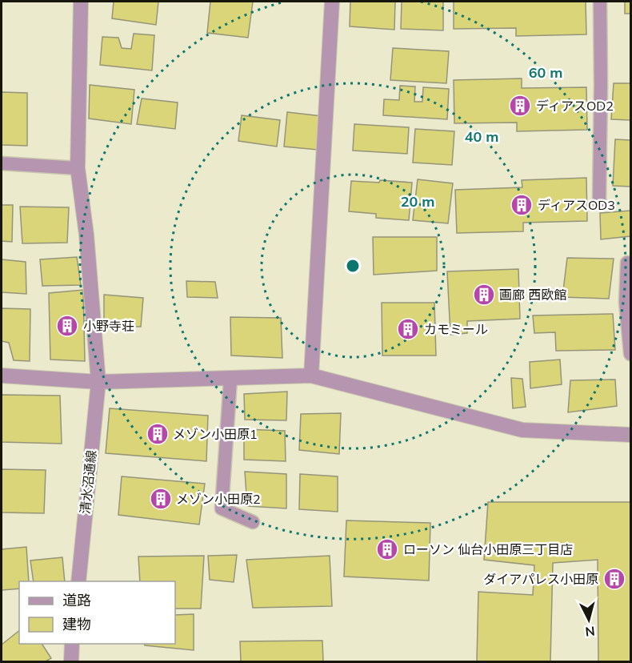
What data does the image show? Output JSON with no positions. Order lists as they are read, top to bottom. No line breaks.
{"streets":{"street":["清水沼通線"]},"places":{"building":["ディアスOD2","ディアスOD3","画廊 西欧館","小野寺荘","カモミール","メゾン小田原1","メゾン小田原2","ローソン 仙台小田原三丁目店","ダイアパレス小田原"]},"legend":["道路","建物"],"north":"bottom","rings":["60 m","40 m","20 m"]}
